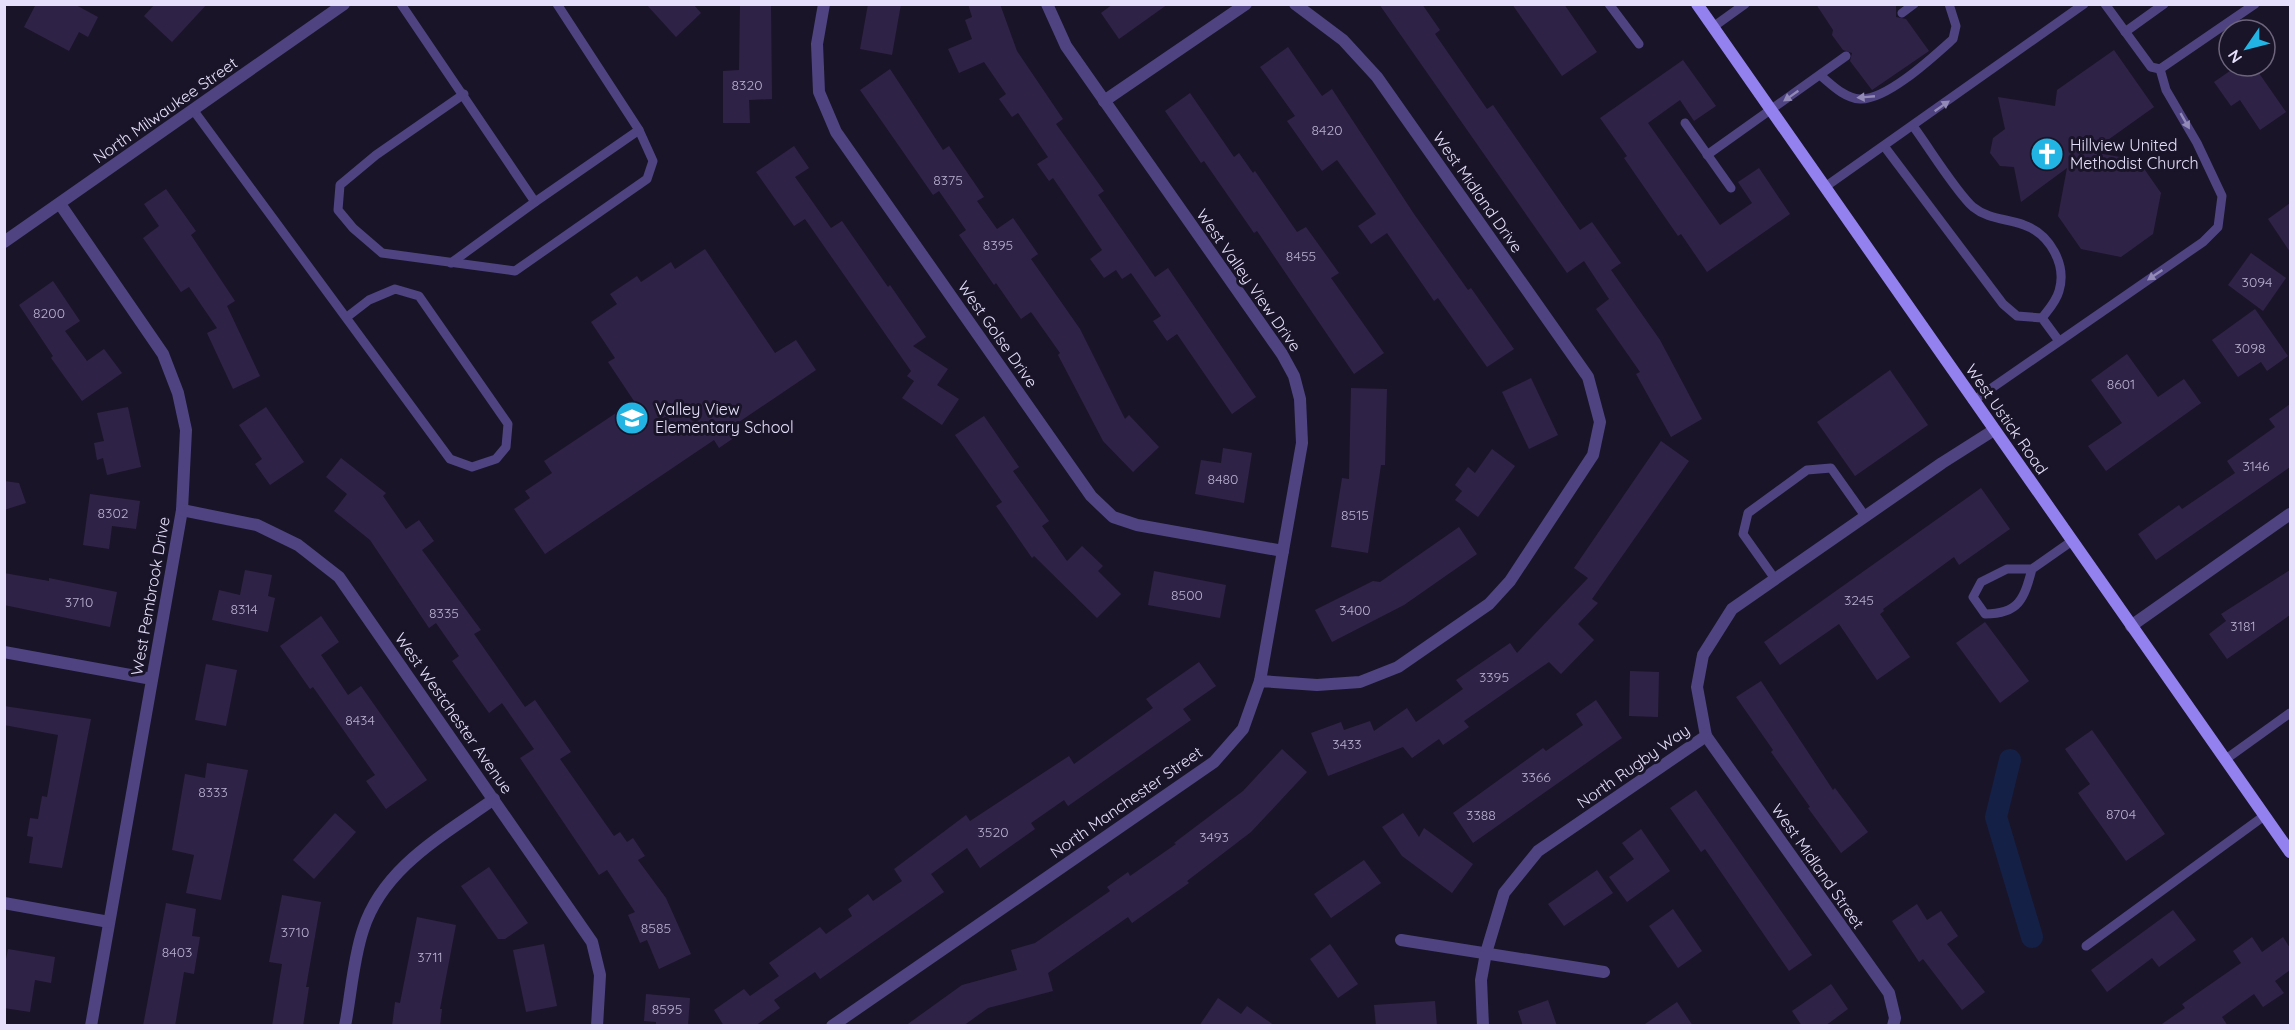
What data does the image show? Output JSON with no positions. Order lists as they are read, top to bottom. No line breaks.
{"streets":{"main road":["West Ustick Road"],"street":["North Milwaukee Street","West Midland Drive","West Valley View Drive","West Golse Drive","West Pembrook Drive","West Westchester Avenue","North Rugby Way","North Manchester Street","West Midland Street"]},"crossings":[["North Milwaukee Street","West Pembrook Drive"],["West Midland Drive","West Valley View Drive"],["West Midland Drive","North Manchester Street"],["West Valley View Drive","West Golse Drive"],["West Valley View Drive","North Manchester Street"],["West Ustick Road","North Rugby Way"],["West Pembrook Drive","West Westchester Avenue"],["North Rugby Way","West Midland Street"]],"places":{"church":["Hillview United Methodist Church"],"school or university":["Valley View Elementary School"]},"house_numbers":["8320","8420","8375","8395","8455","3094","8200","3098","8601","3146","8480","8302","8515","8500","3245","3710","8314","3400","8335","3181","3395","8434","3433","3366","8333","8704","3388","3520","3493","8585","3710","8403","3711","8595"],"north":"bottom left"}
